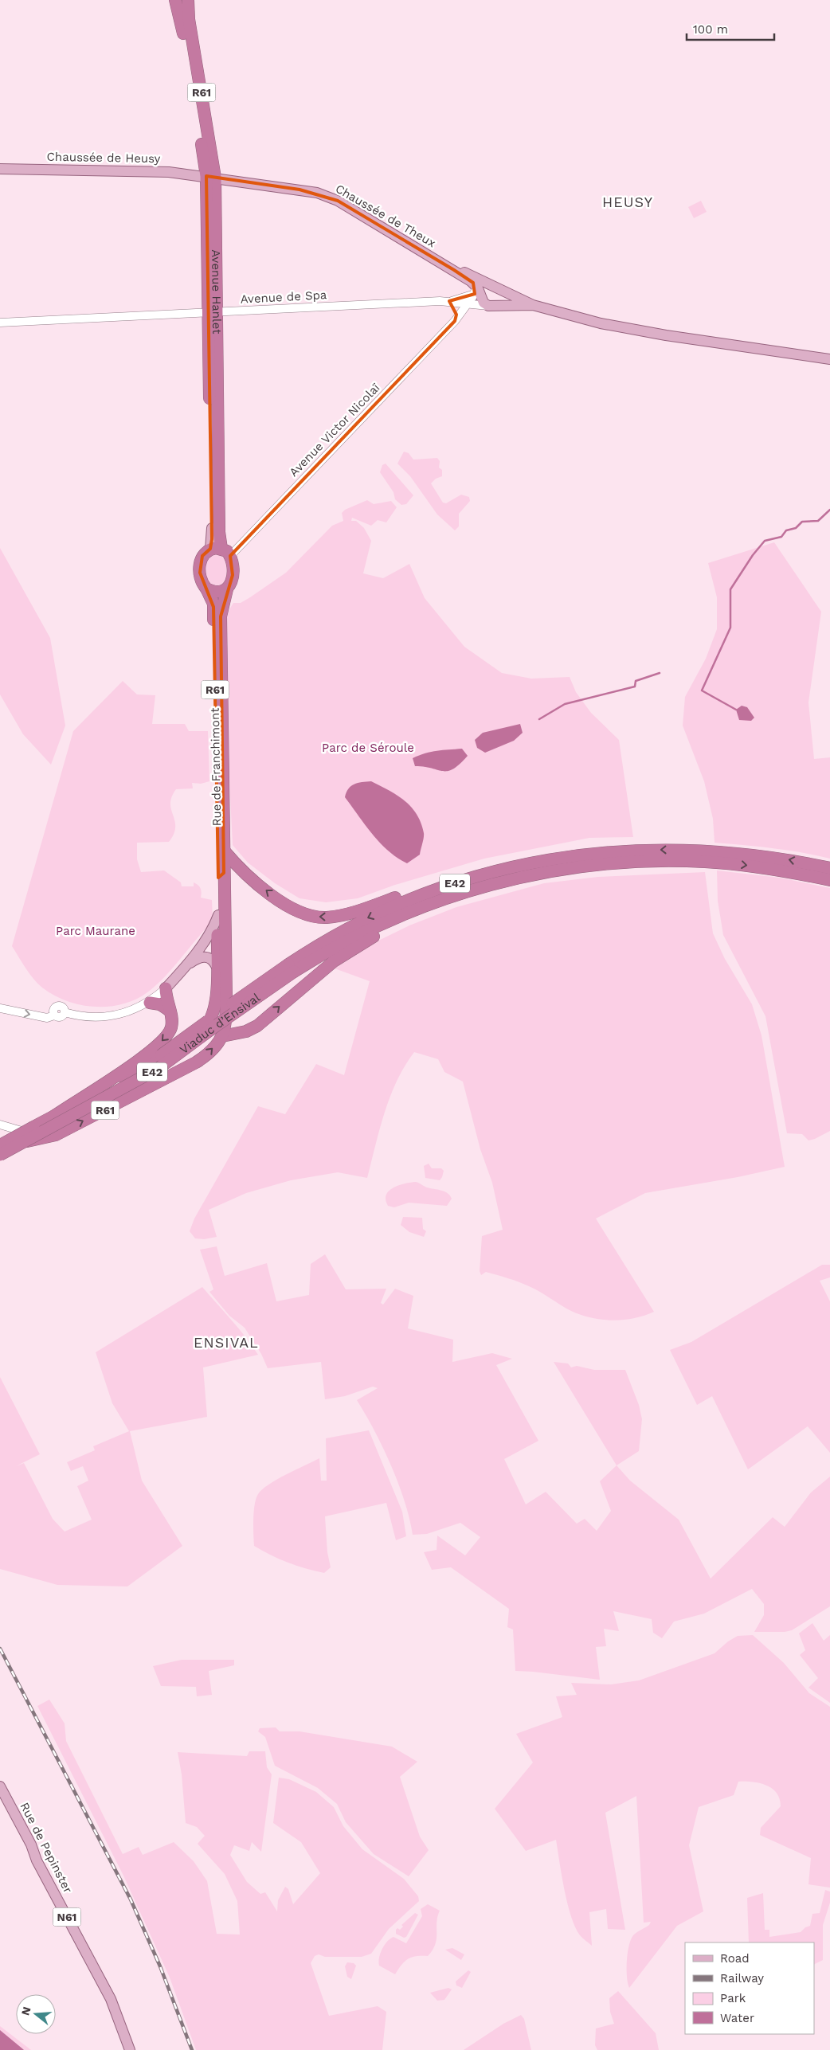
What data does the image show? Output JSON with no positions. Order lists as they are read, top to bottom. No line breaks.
{"streets":{"highway":["R61","Avenue Hanlet","Rue de Franchimont","E42","Viaduc d’Ensival"],"main road":["Chaussée de Heusy","Chaussée de Theux","Rue de Pepinster","N61"],"street":["Avenue de Spa","Avenue Victor Nicolaï"]},"crossings":[["R61","Chaussée de Heusy"],["R61","Chaussée de Theux"],["R61","Avenue Hanlet"],["R61","Avenue Victor Nicolaï"],["R61","Rue de Franchimont"],["R61","E42"],["Chaussée de Heusy","Chaussée de Theux"],["Chaussée de Heusy","Avenue Hanlet"],["Chaussée de Theux","Avenue Hanlet"],["Chaussée de Theux","Avenue de Spa"],["Avenue Hanlet","Avenue de Spa"],["Avenue Hanlet","Avenue Victor Nicolaï"],["Avenue Hanlet","Rue de Franchimont"],["Avenue Victor Nicolaï","Rue de Franchimont"],["E42","Viaduc d’Ensival"]],"districts":["HEUSY","ENSIVAL"],"parks":["Parc de Séroule","Parc Maurane"],"legend":["Road","Railway","Park","Water"],"scale_bar":"100 m","north":"left"}
